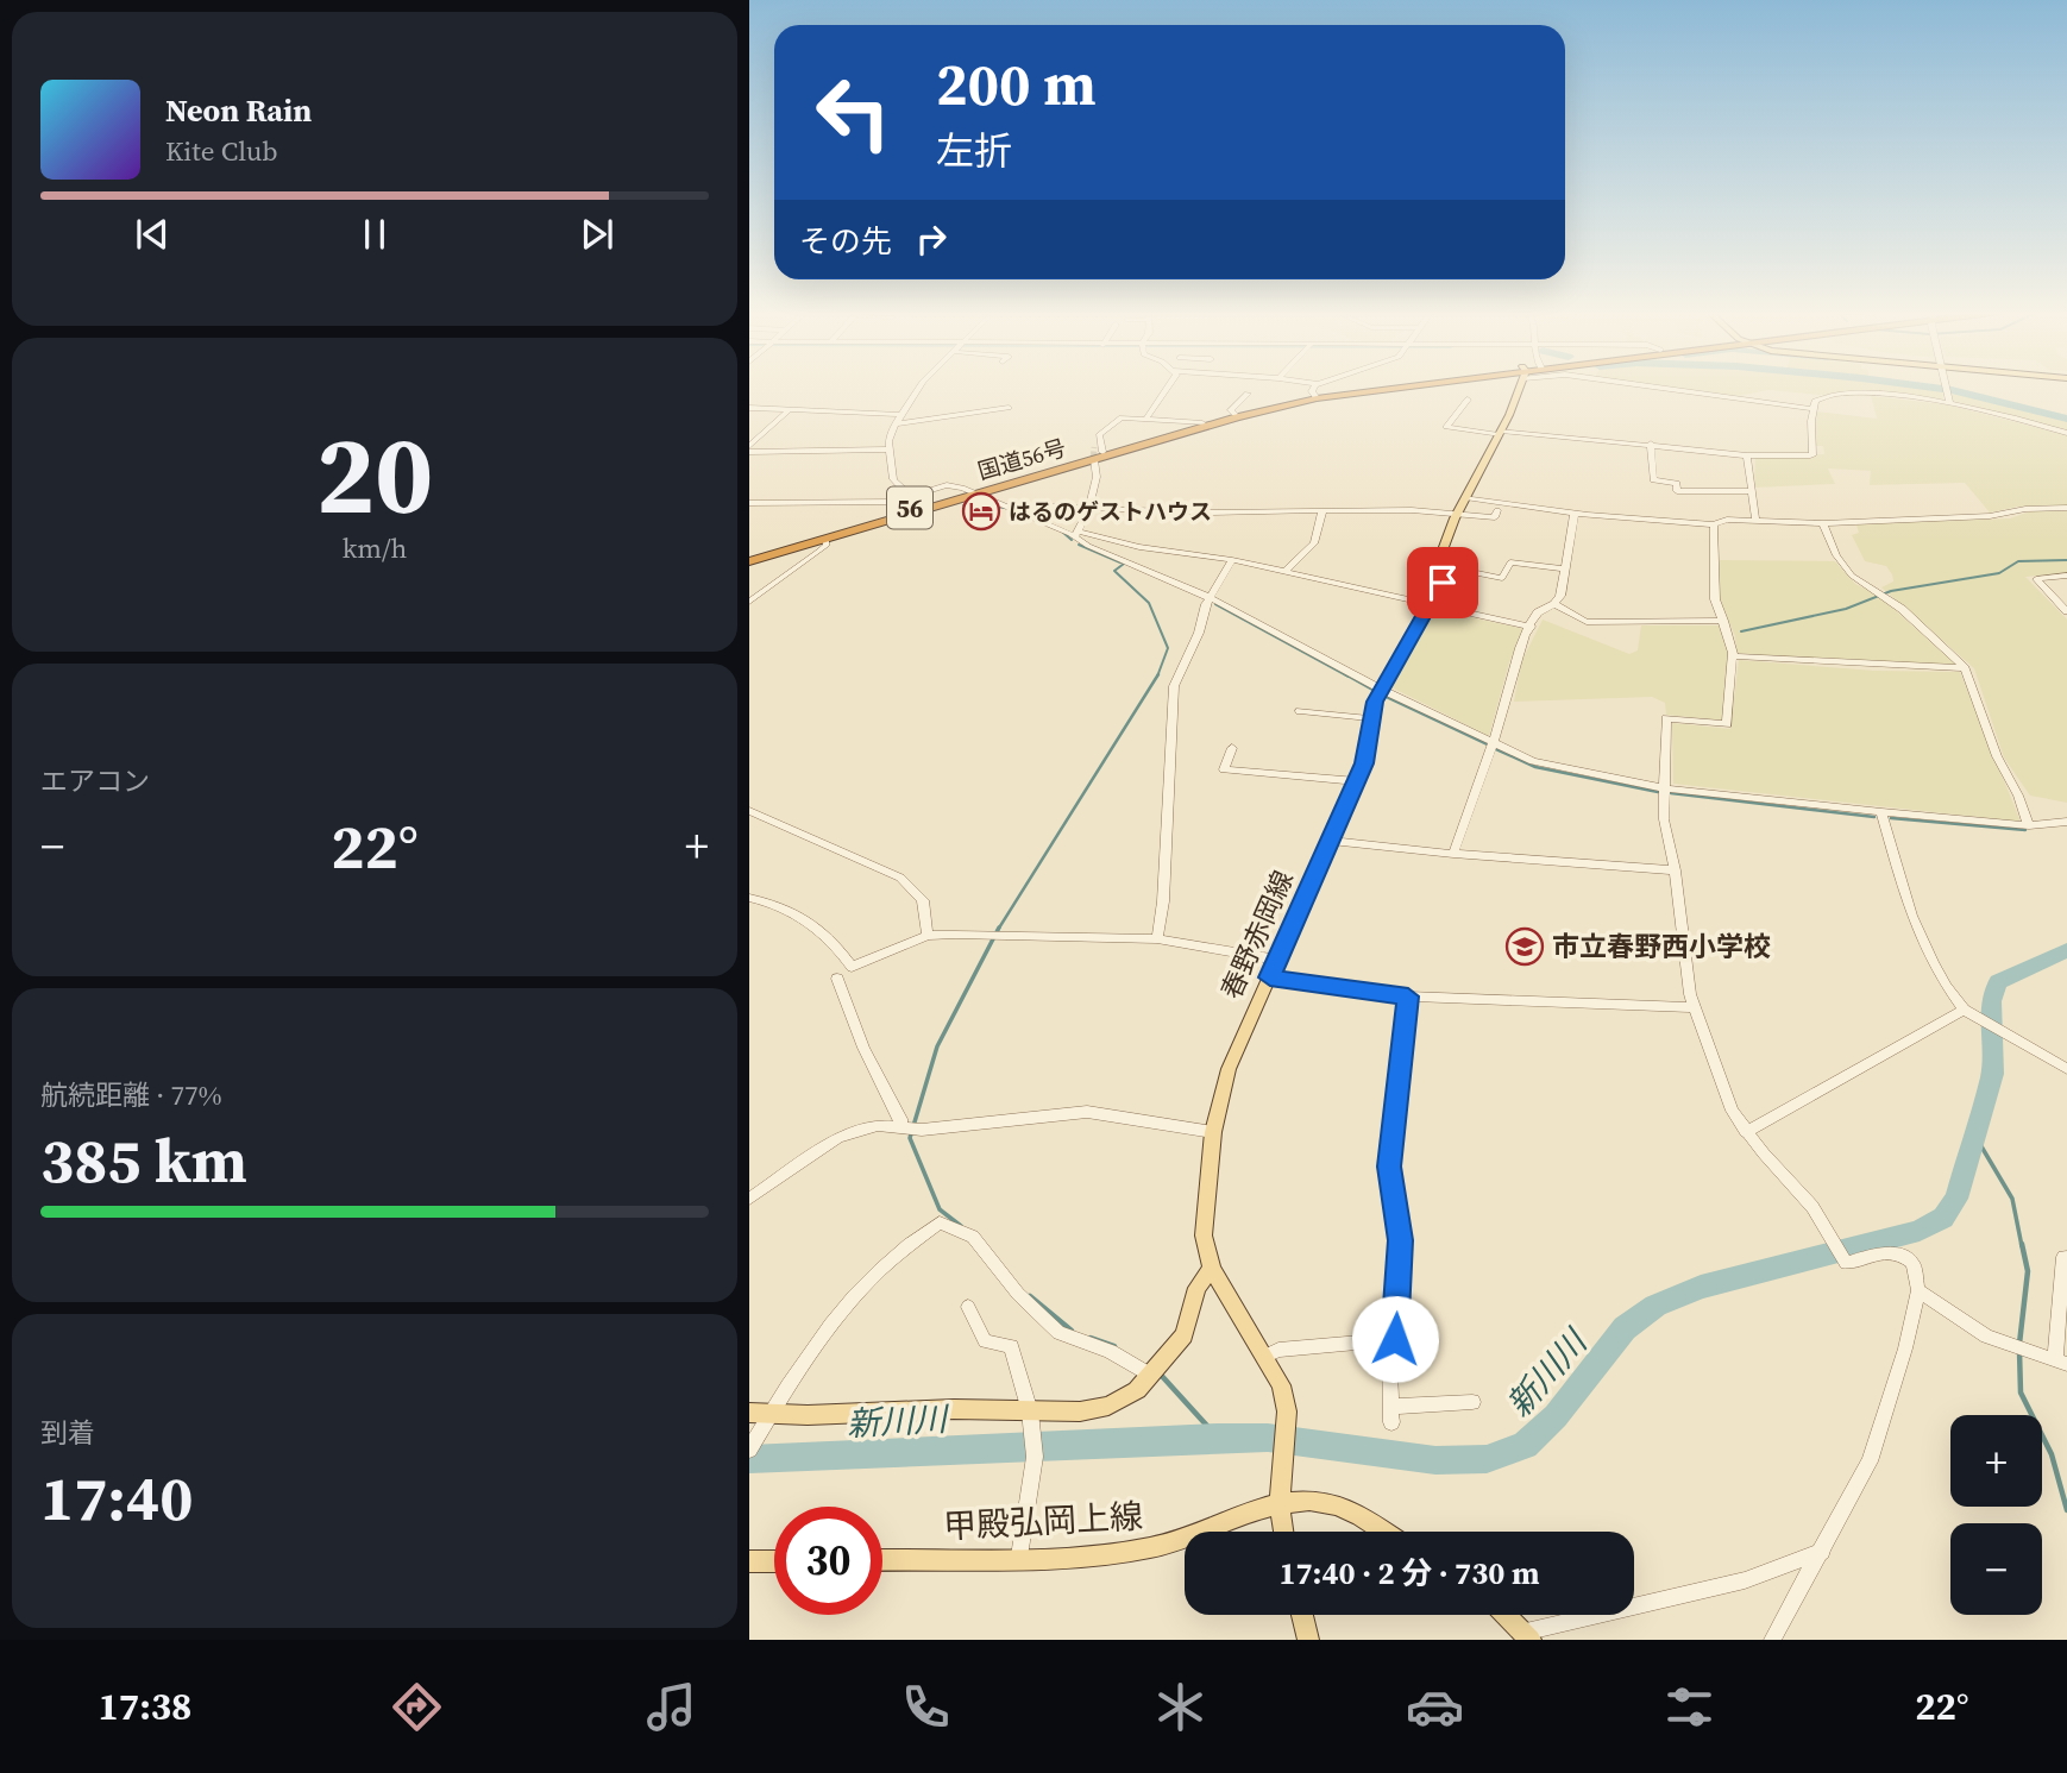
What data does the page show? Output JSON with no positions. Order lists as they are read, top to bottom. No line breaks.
{"streets":{"highway":["国道56号","56"],"main road":["春野赤岡線","甲殿弘岡上線"]},"crossings":[["春野赤岡線","甲殿弘岡上線"]],"water":["新川川"],"places":{"hotel":["はるのゲストハウス"],"school or university":["市立春野西小学校"]},"page":{"turn":["200 m","左折"],"song":["Neon Rain","Kite Club"],"then":"その先","tile":[["20","km/h"],"エアコン",["航続距離 · 77%","385 km"],["到着","17:40"]],"heat":["−","22°","+"],"map_buttons":["+","−"],"limit":"30","trip":"17:40 · 2 分 · 730 m","tabs":["17:38","22°"]}}
